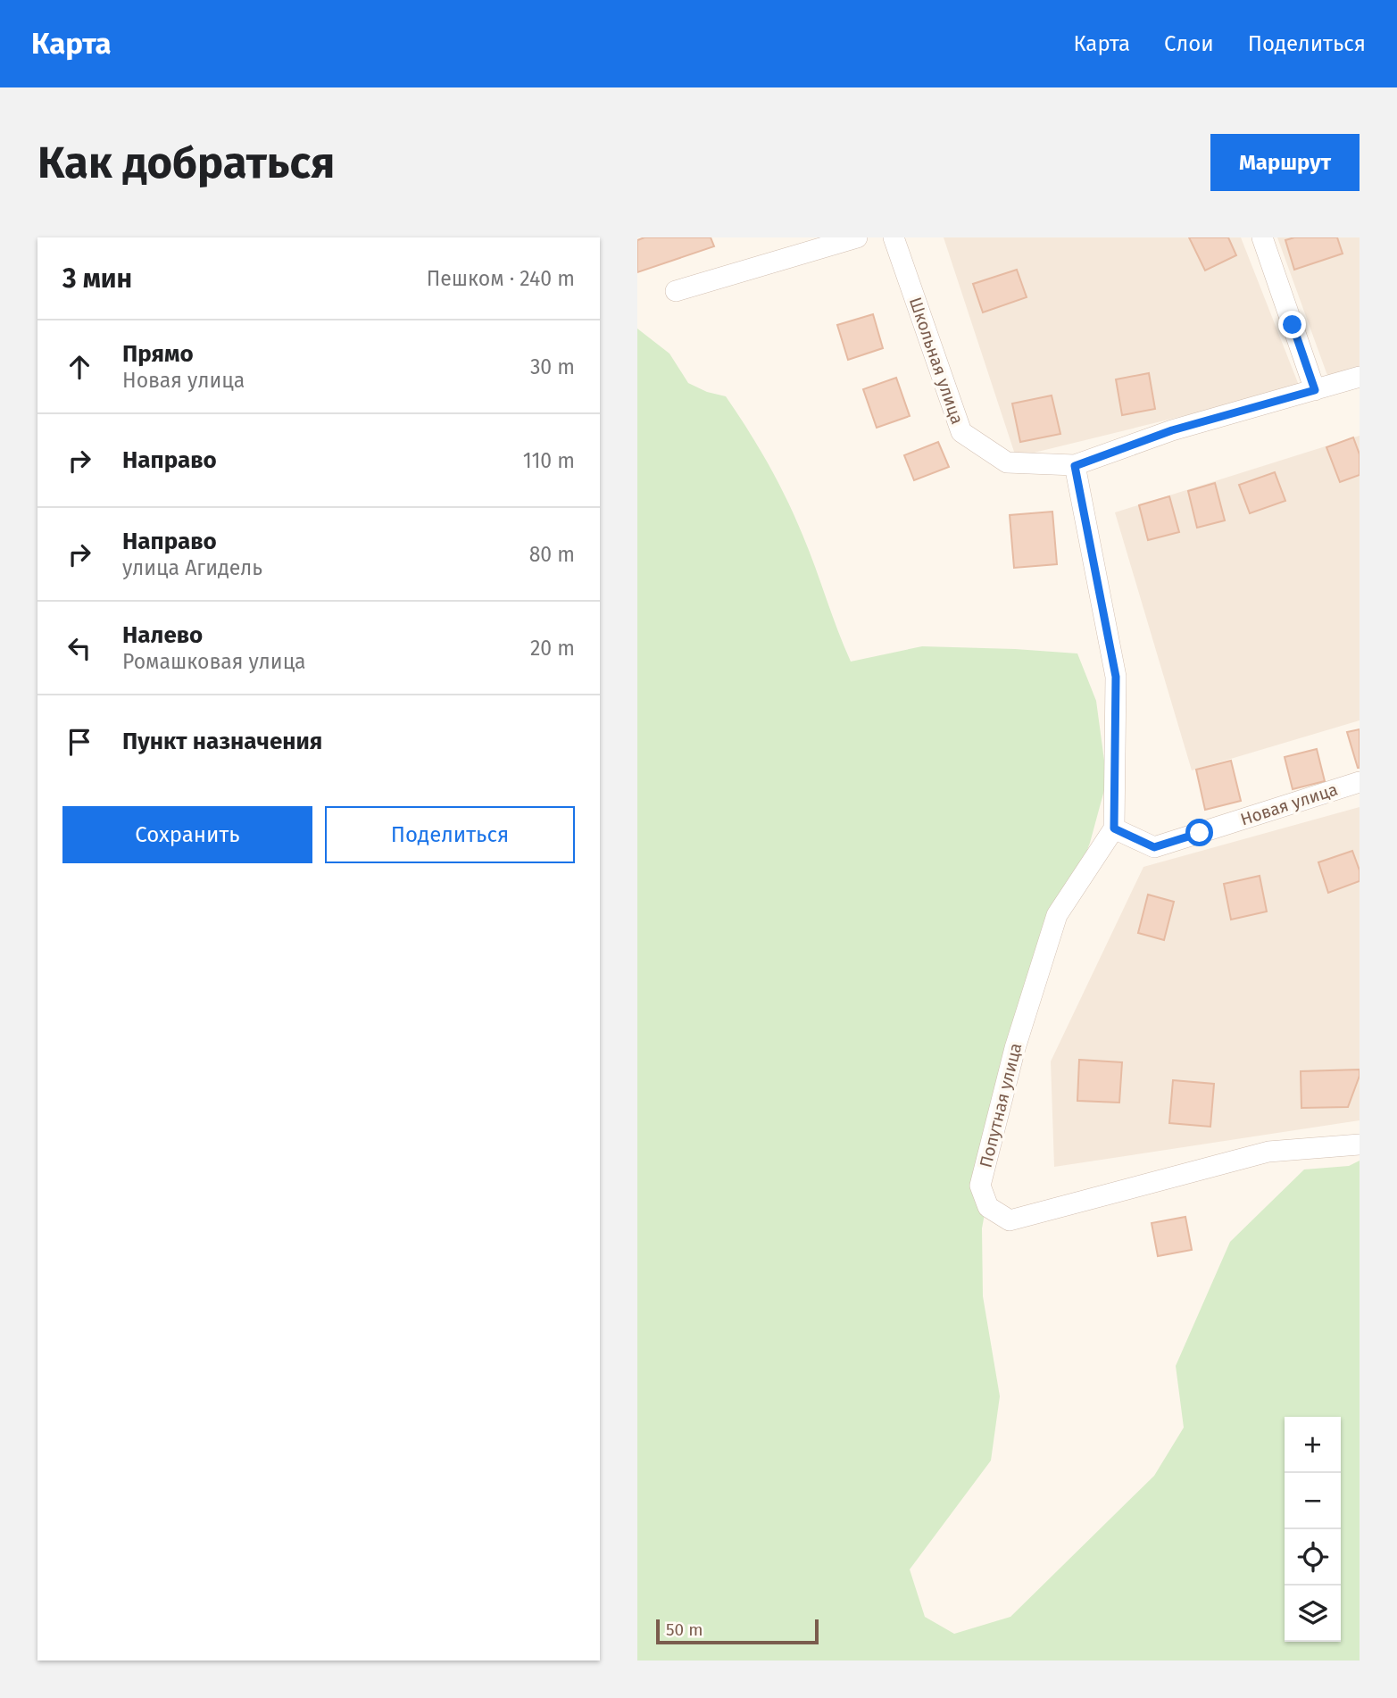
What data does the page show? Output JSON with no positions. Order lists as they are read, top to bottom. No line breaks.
{"streets":{"street":["Школьная улица","Новая улица","Попутная улица"]},"crossings":[["Новая улица","Попутная улица"]],"scale_bar":"50 m","page":{"header":"Карта","nav":["Карта","Слои","Поделиться"],"buttons":["Маршрут",["Сохранить","Поделиться"]],"title":"Как добраться","heading":["3 мин","Пешком · 240 m"],"list":[["Прямо","Новая улица","30 m"],["Направо","110 m"],["Направо","улица Агидель","80 m"],["Налево","Ромашковая улица","20 m"],"Пункт назначения"],"map_buttons":["+","−"],"scale":"50 m"}}
